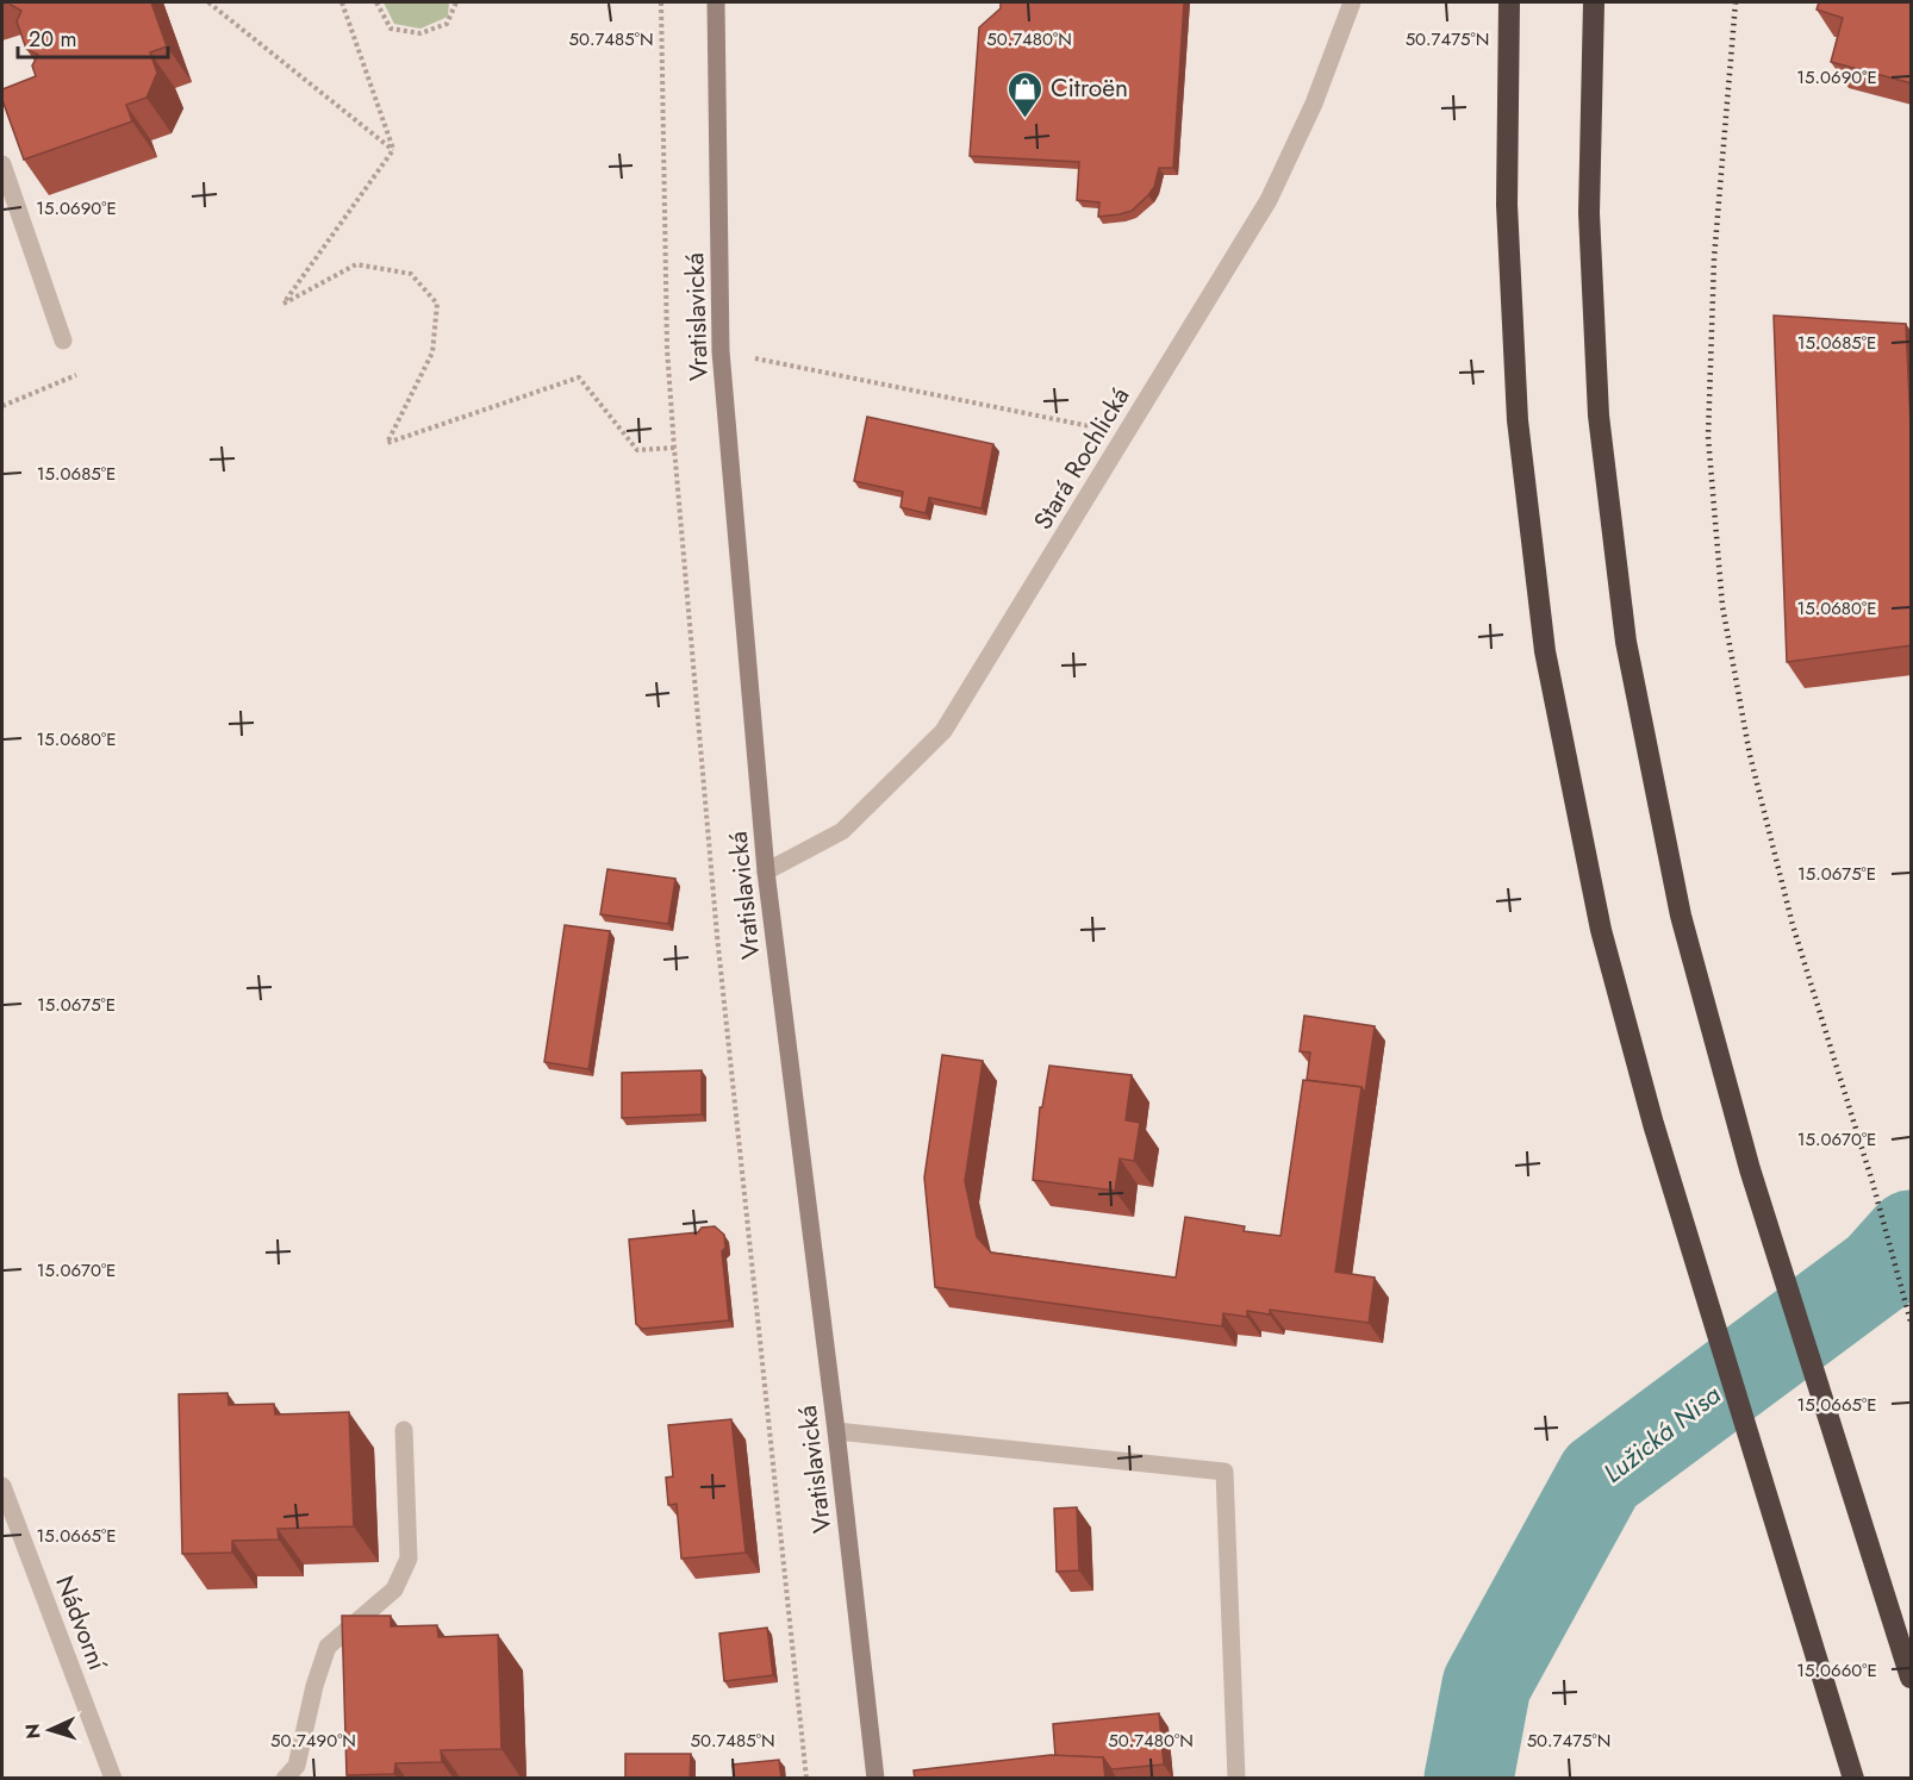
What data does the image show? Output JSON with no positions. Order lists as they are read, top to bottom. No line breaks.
{"streets":{"street":["Vratislavická","Stará Rochlická","Nádvorní"]},"crossings":[["Vratislavická","Stará Rochlická"]],"water":["Lužická Nisa"],"places":{"shop":["Citroën"]},"scale_bar":"20 m","north":"left","coordinates":["50.7485°N","50.7480°N","50.7475°N","15.0690°E","15.0685°E","15.0680°E","15.0675°E","15.0670°E","15.0665°E","15.0660°E","50.7490°N"]}
